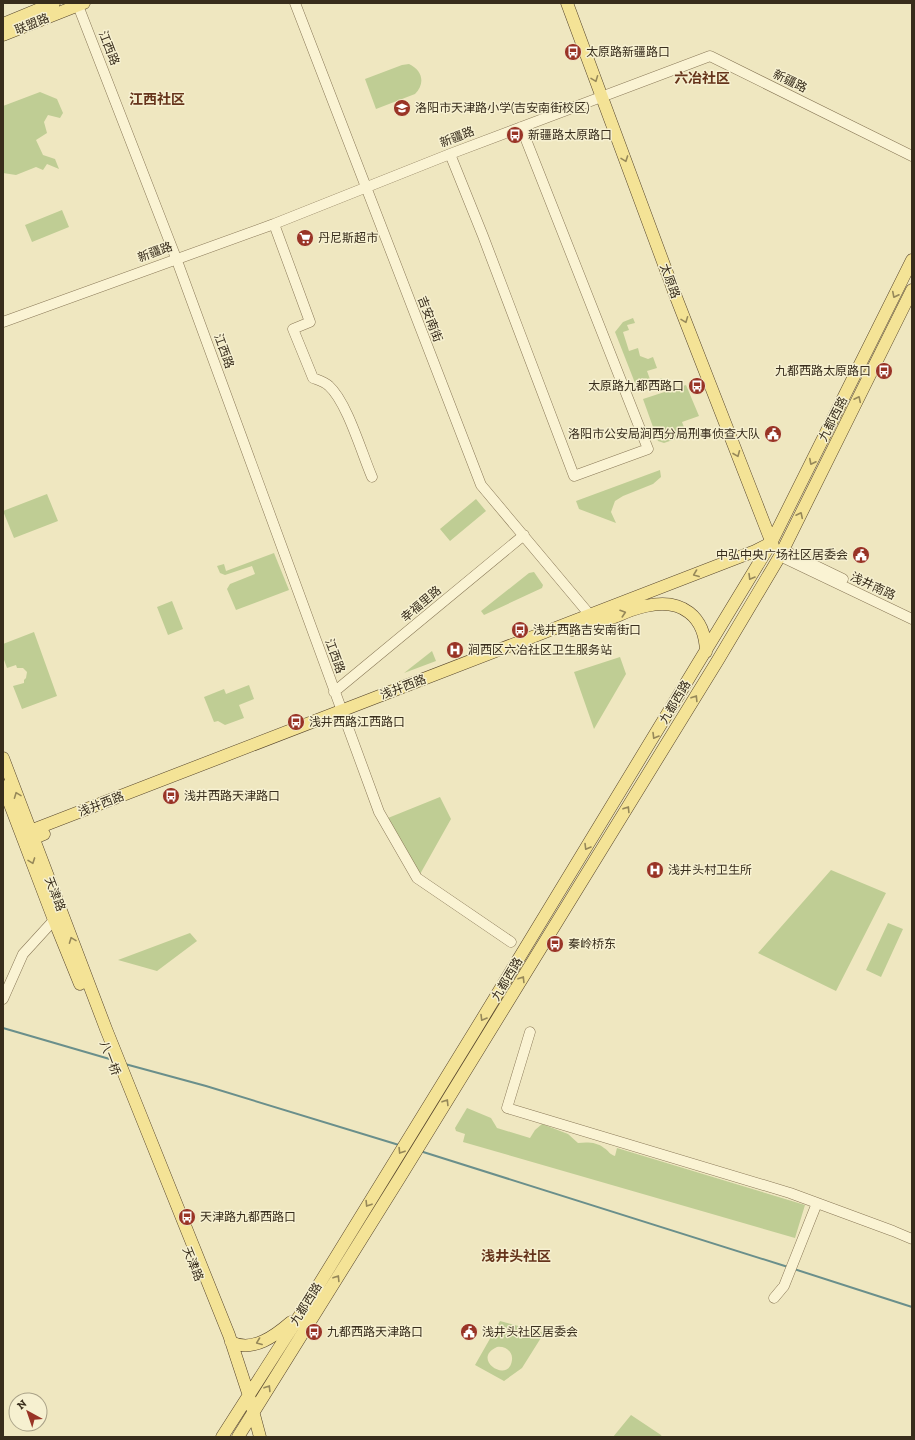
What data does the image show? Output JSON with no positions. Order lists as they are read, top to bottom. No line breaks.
{"streets":{"main road":["联盟路","太原路","九都西路","浅井西路","天津路","八一桥"],"street":["江西路","新疆路","吉安南街","浅井南路","幸福里路"]},"crossings":[["联盟路","江西路"],["江西路","新疆路"],["江西路","幸福里路"],["江西路","浅井西路"],["新疆路","太原路"],["新疆路","吉安南街"],["太原路","九都西路"],["太原路","浅井南路"],["太原路","浅井西路"],["吉安南街","幸福里路"],["吉安南街","浅井西路"],["九都西路","浅井南路"],["九都西路","浅井西路"],["九都西路","天津路"],["浅井西路","天津路"],["天津路","八一桥"]],"one_way":["太原路"],"districts":["六冶社区","江西社区","浅井头社区"],"places":{"bus stop":["太原路新疆路口","新疆路太原路口","九都西路太原路口","太原路九都西路口","浅井西路吉安南街口","浅井西路江西路口","浅井西路天津路口","秦岭桥东","天津路九都西路口","九都西路天津路口"],"school or university":["洛阳市天津路小学(吉安南街校区)"],"supermarket":["丹尼斯超市"],"public building":["洛阳市公安局涧西分局刑事侦查大队","中弘中央广场社区居委会","浅井头社区居委会"],"hospital":["涧西区六冶社区卫生服务站","浅井头村卫生所"]},"north":"top left"}
